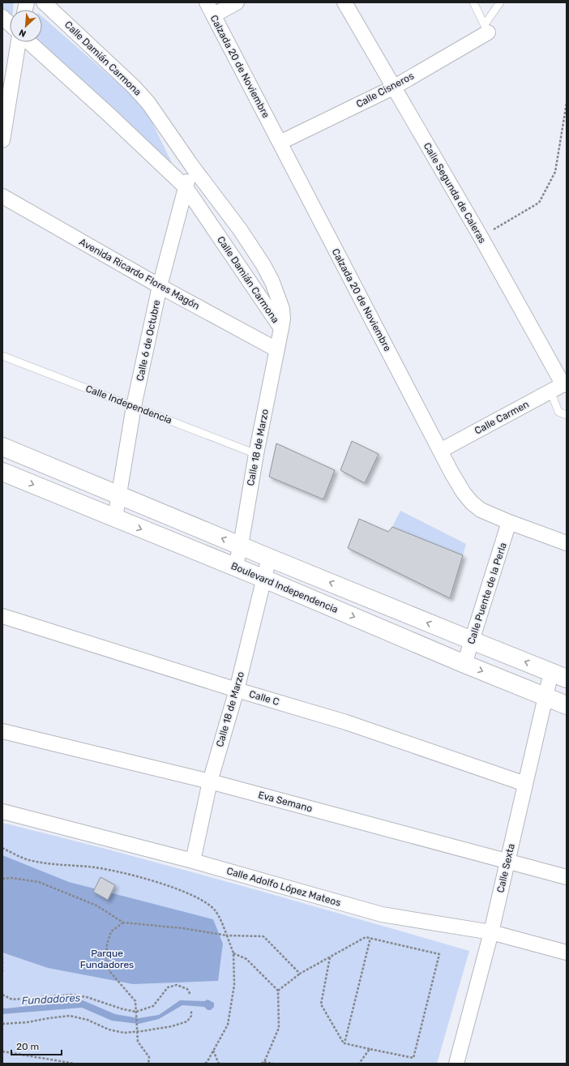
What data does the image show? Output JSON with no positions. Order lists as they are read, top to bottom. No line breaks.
{"streets":{"street":["Calle Damián Carmona","Calzada 20 de Noviembre","Calle Cisneros","Calle Segunda de Caleras","Avenida Ricardo Flores Magón","Calle 6 de Octubre","Calle Carmen","Calle 18 de Marzo","Boulevard Independencia","Calle Puente de la Perla","Calle C","Eva Semano","Calle Sexta","Calle Adolfo López Mateos"],"lane":["Calle Independencia"]},"crossings":[["Calle Damián Carmona","Calle 6 de Octubre"],["Calle Damián Carmona","Calle 18 de Marzo"],["Calzada 20 de Noviembre","Calle Cisneros"],["Calzada 20 de Noviembre","Calle Carmen"],["Calzada 20 de Noviembre","Calle Puente de la Perla"],["Calle Cisneros","Calle Segunda de Caleras"],["Calle Segunda de Caleras","Calle Carmen"],["Avenida Ricardo Flores Magón","Calle 6 de Octubre"],["Avenida Ricardo Flores Magón","Calle 18 de Marzo"],["Calle 6 de Octubre","Calle Independencia"],["Calle 6 de Octubre","Boulevard Independencia"],["Calle Independencia","Calle 18 de Marzo"],["Calle 18 de Marzo","Boulevard Independencia"],["Calle 18 de Marzo","Calle C"],["Calle 18 de Marzo","Eva Semano"],["Calle 18 de Marzo","Calle Adolfo López Mateos"],["Boulevard Independencia","Calle Puente de la Perla"],["Boulevard Independencia","Calle Sexta"],["Calle C","Calle Sexta"],["Eva Semano","Calle Sexta"],["Calle Sexta","Calle Adolfo López Mateos"]],"water":["Fundadores"],"parks":["Parque Fundadores"],"scale_bar":"20 m","north":"bottom left"}
